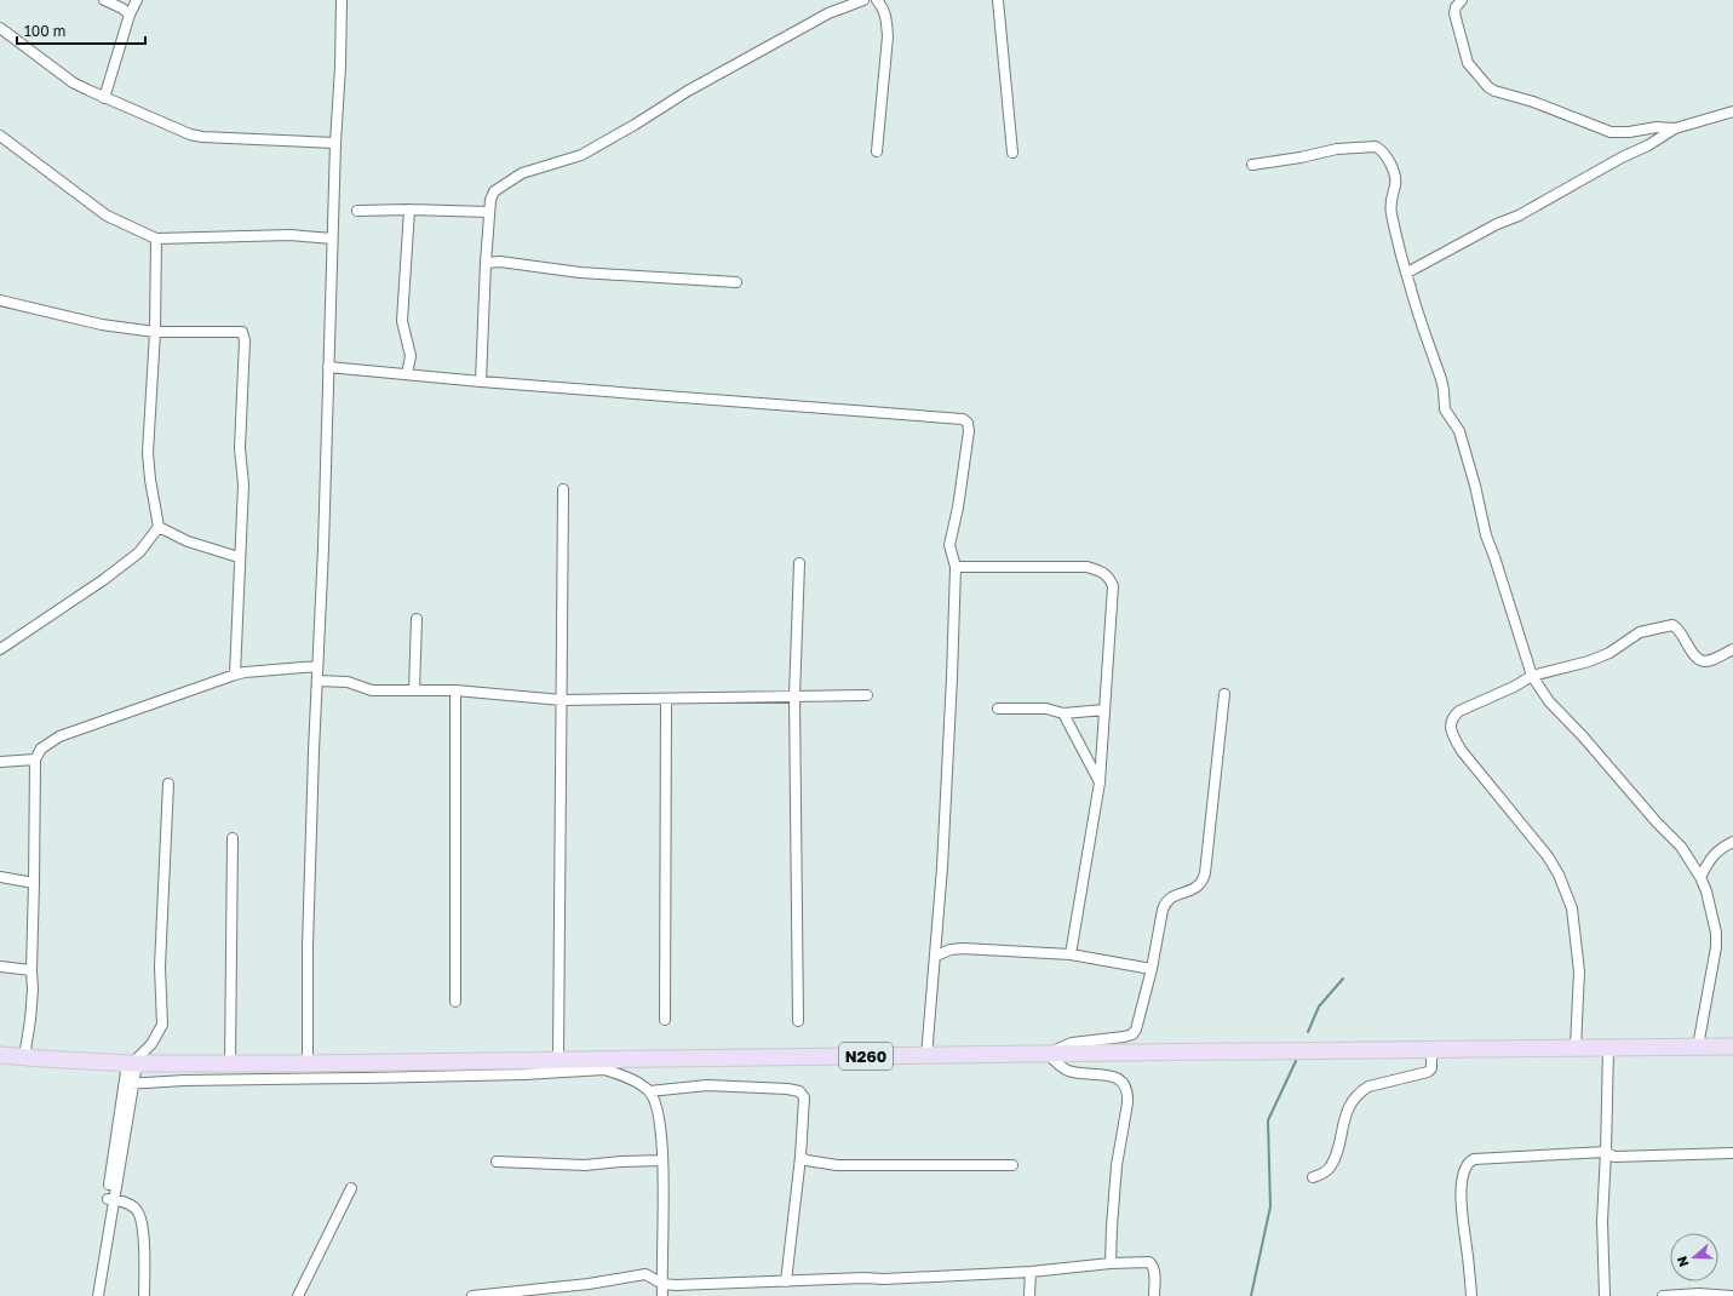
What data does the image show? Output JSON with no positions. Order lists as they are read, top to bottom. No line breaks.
{"streets":{"main road":["N260"]},"scale_bar":"100 m","north":"left"}
